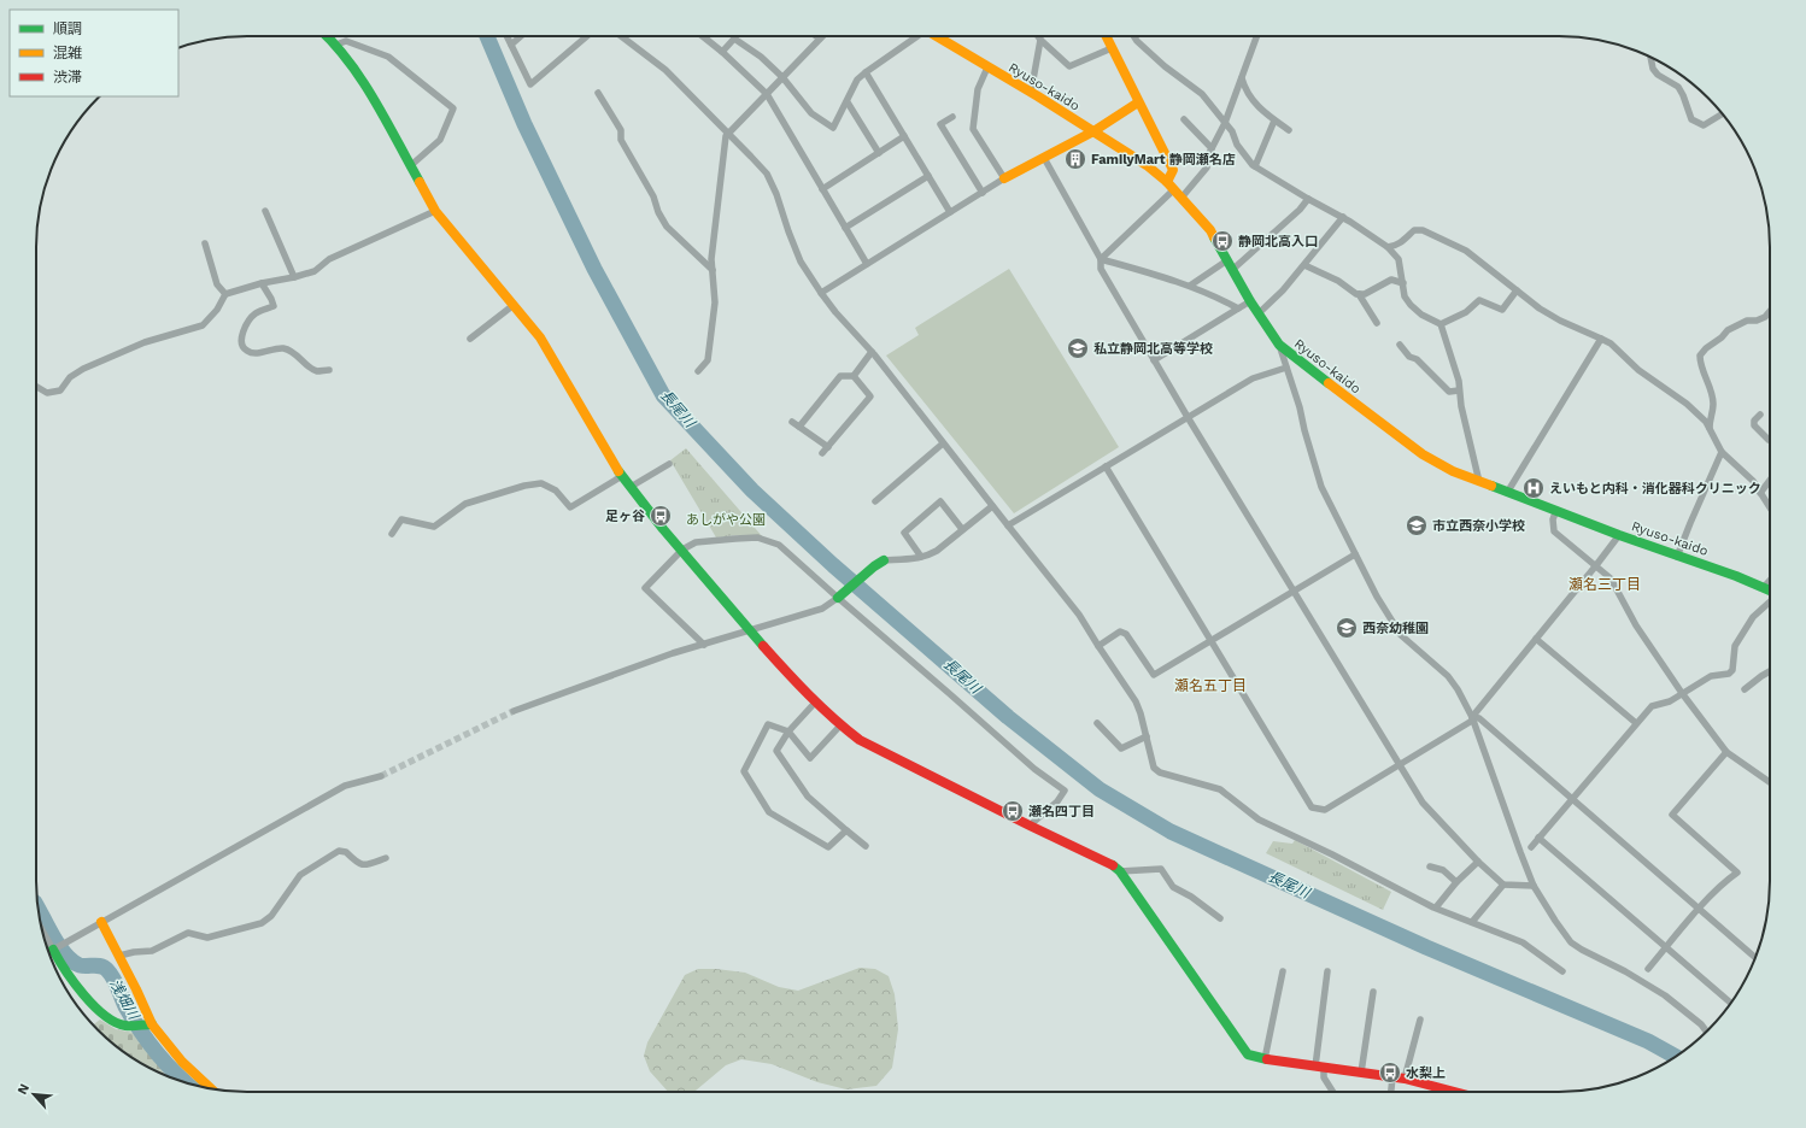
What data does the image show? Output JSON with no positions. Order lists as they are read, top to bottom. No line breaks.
{"streets":{"street":["Ryuso-kaido"]},"districts":["瀬名三丁目","瀬名五丁目"],"water":["長尾川","浅畑川"],"parks":["あしがや公園"],"places":{"building":["FamilyMart 静岡瀬名店"],"bus stop":["静岡北高入口","足ヶ谷","瀬名四丁目","水梨上"],"school or university":["私立静岡北高等学校","市立西奈小学校","西奈幼稚園"],"hospital":["えいもと内科・消化器科クリニック"]},"legend":["順調","混雑","渋滞"],"north":"top left"}
